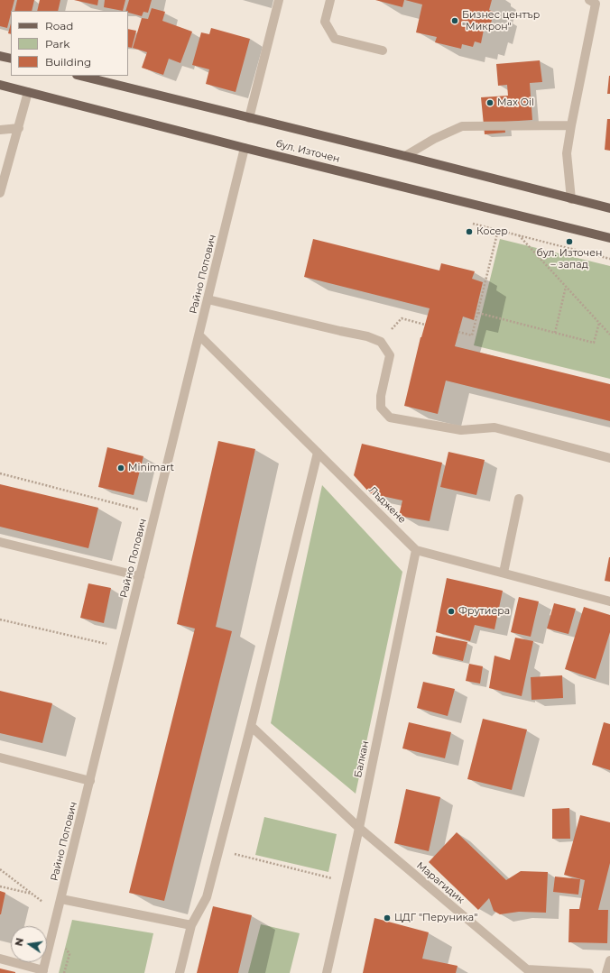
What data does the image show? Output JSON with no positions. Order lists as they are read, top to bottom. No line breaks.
{"streets":{"main road":["бул. Източен"],"street":["Райно Попович","Лъджене","Балкан","Марагидик"]},"crossings":[["бул. Източен","Райно Попович"],["Райно Попович","Лъджене"],["Лъджене","Балкан"],["Балкан","Марагидик"]],"places":["Бизнес център \"Микрон\"","Max Oil","Косер","бул. Източен – запад","Minimart","Фрутиера","ЦДГ \"Перуника\""],"legend":["Road","Park","Building"],"north":"left"}
